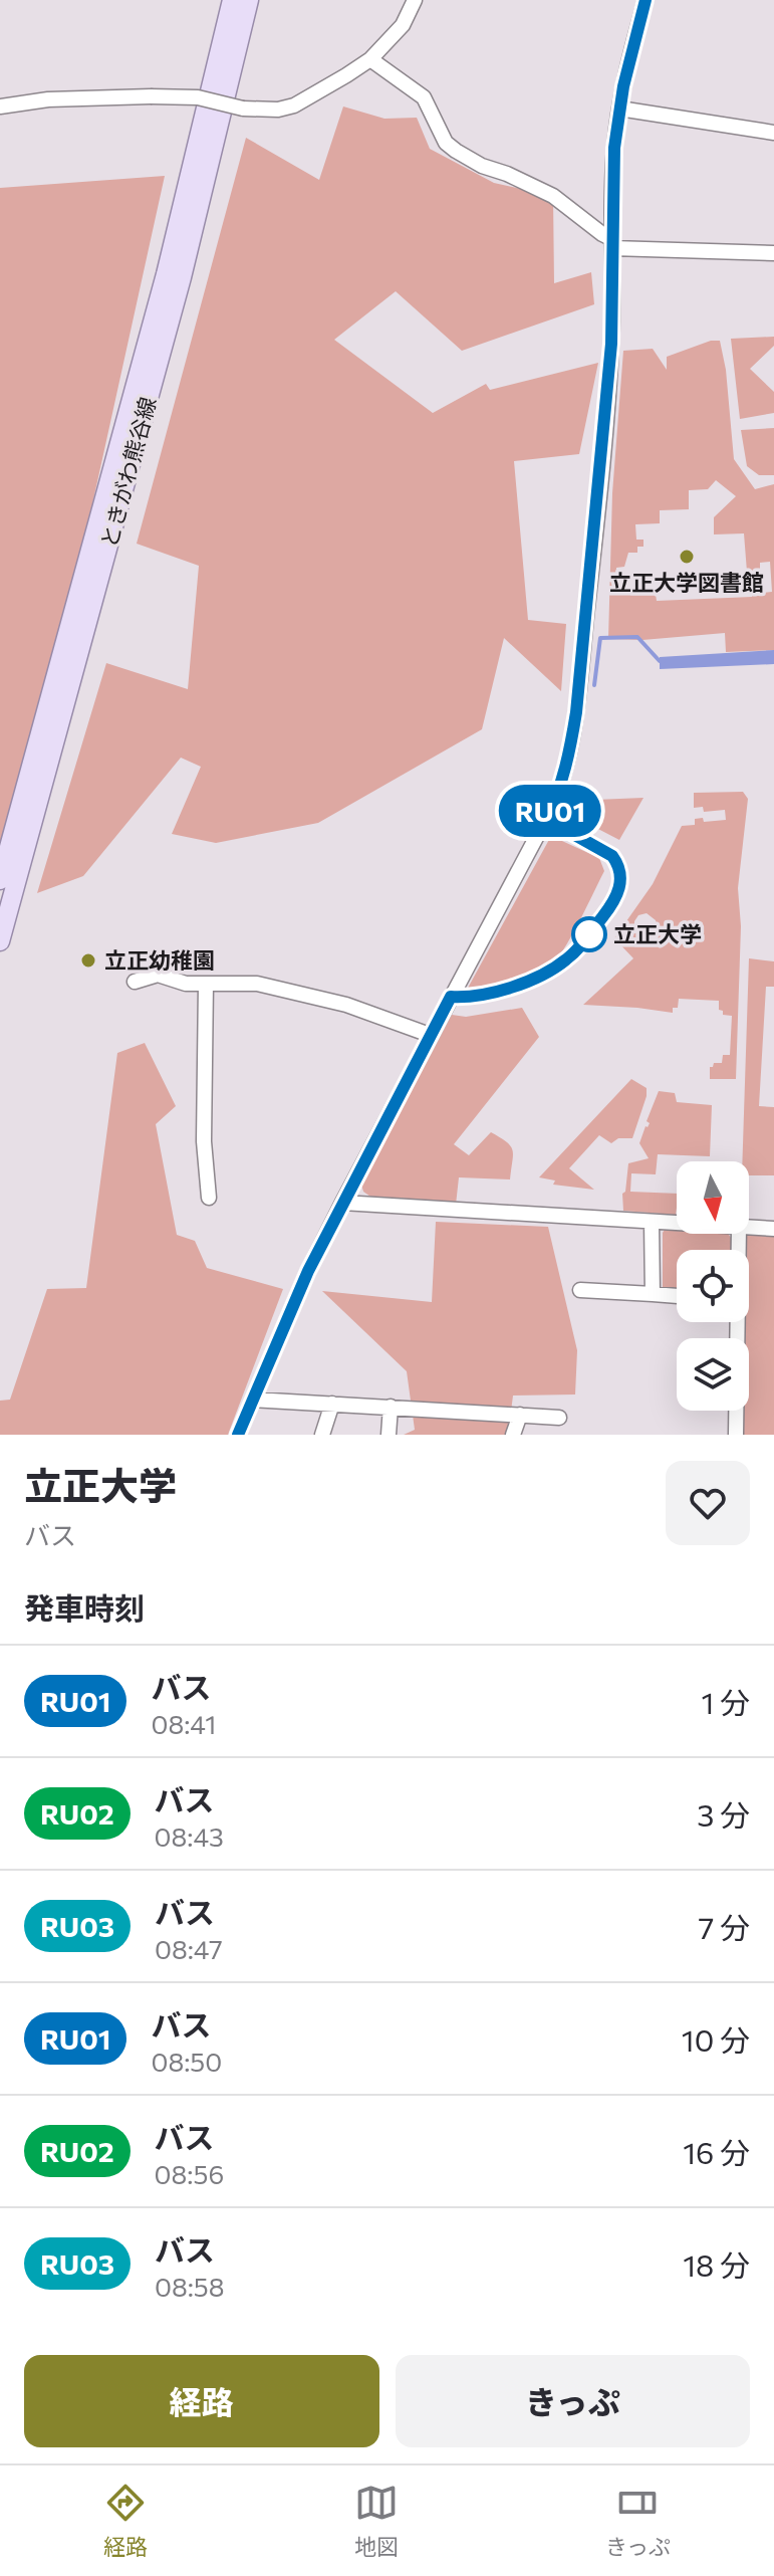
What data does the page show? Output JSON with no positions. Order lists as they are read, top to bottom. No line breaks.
{"streets":{"main road":["ときがわ熊谷線"]},"places":["立正大学図書館","立正大学","立正幼稚園"],"lines":["bus line RU01"],"north":"bottom","page":{"on_map":"RU01","heading":[["立正大学","バス"],"発車時刻"],"list":[{"mark":"RU01","name":"バス","note":"08:41","value":"1 分"},{"mark":"RU02","name":"バス","note":"08:43","value":"3 分"},{"mark":"RU03","name":"バス","note":"08:47","value":"7 分"},{"mark":"RU01","name":"バス","note":"08:50","value":"10 分"},{"mark":"RU02","name":"バス","note":"08:56","value":"16 分"},{"mark":"RU03","name":"バス","note":"08:58","value":"18 分"}],"buttons":["経路","きっぷ"],"tabs":["経路","地図","きっぷ"]}}
